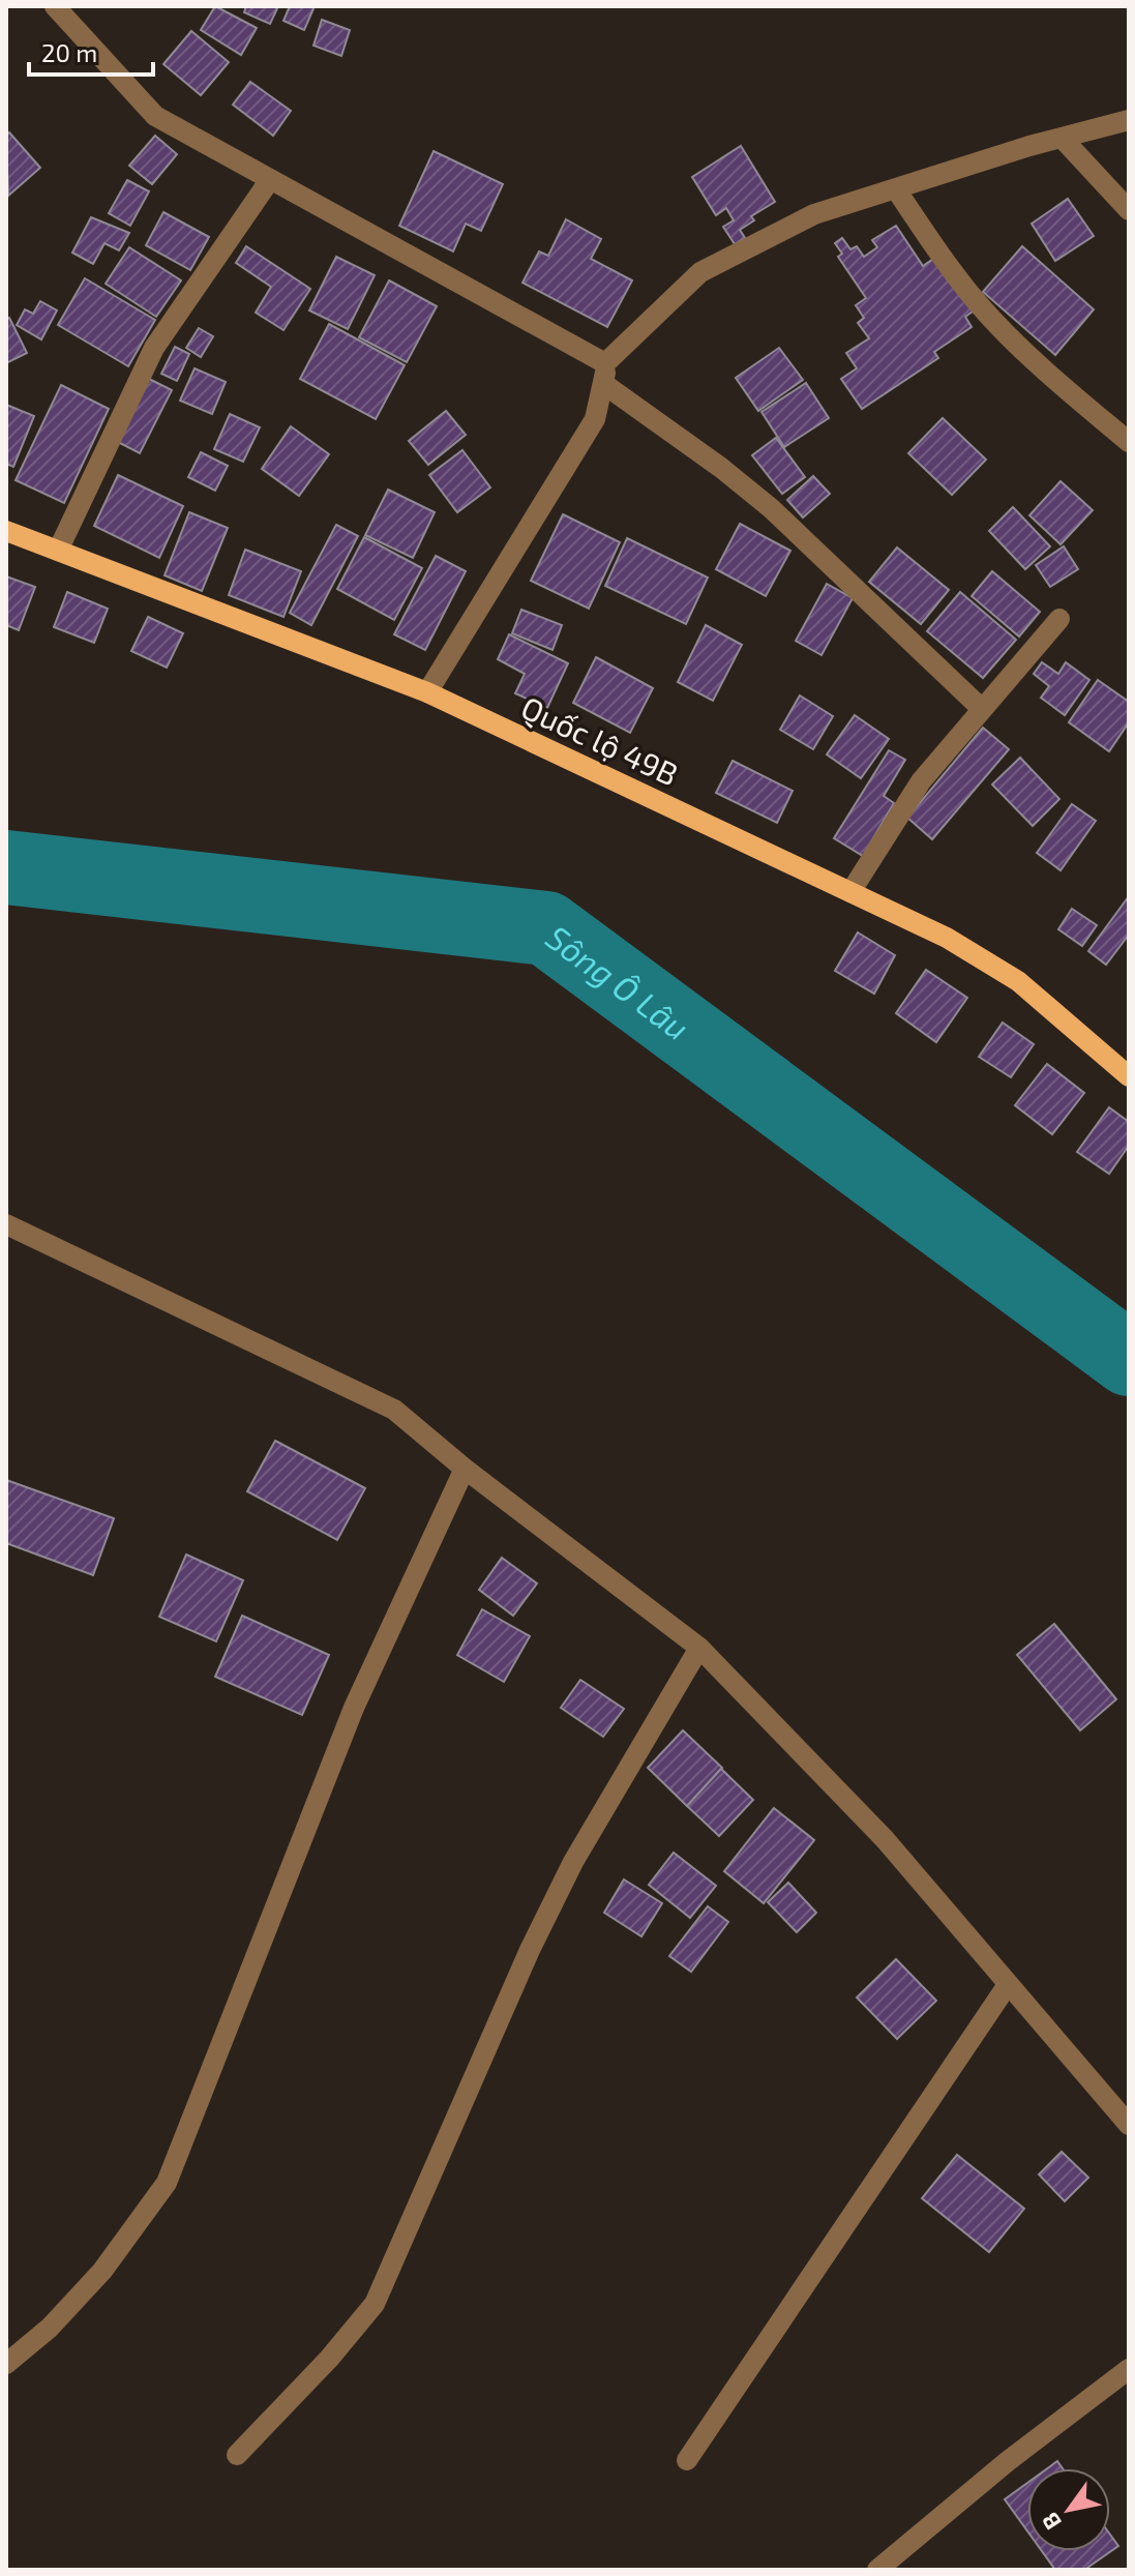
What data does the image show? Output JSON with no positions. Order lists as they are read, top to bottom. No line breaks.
{"streets":{"main road":["Quốc lộ 49B"]},"water":["Sông Ô Lâu"],"scale_bar":"20 m","north":"bottom left"}
